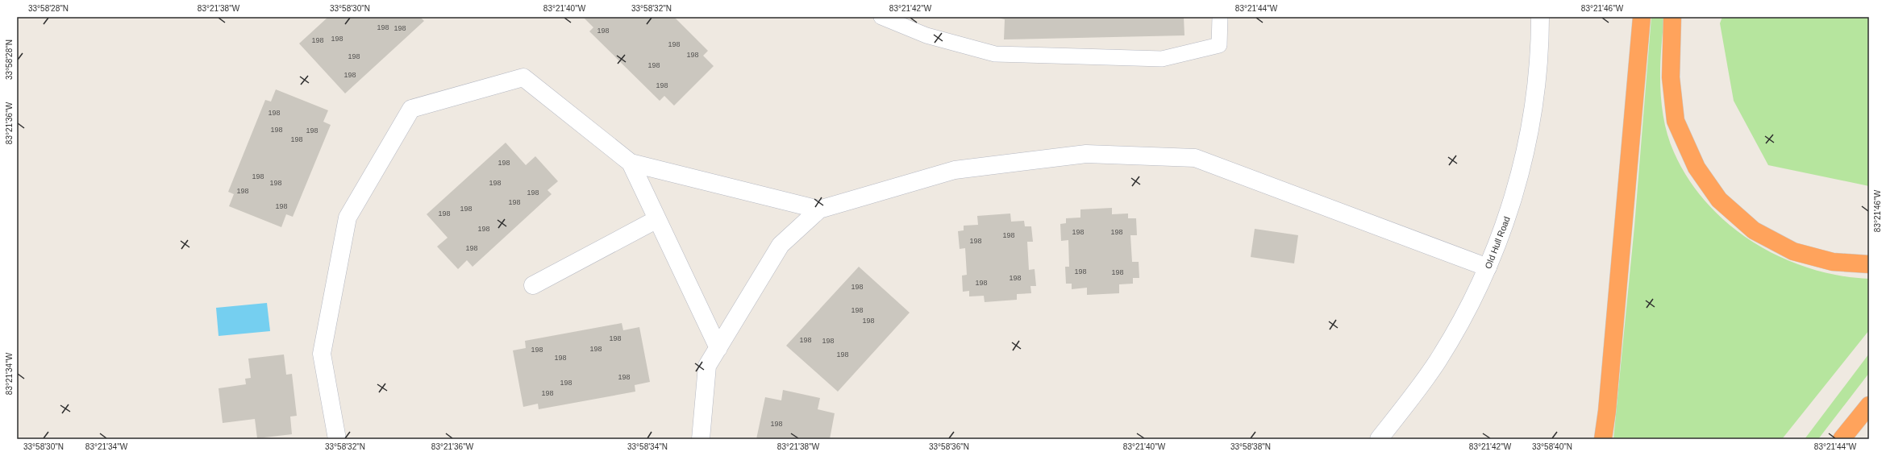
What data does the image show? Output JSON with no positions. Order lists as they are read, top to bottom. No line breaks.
{"streets":{"street":["Old Hull Road"]},"house_numbers":["198","198","198","198","198","198","198","198","198","198","198","198","198","198","198","198","198","198","198","198","198","198","198","198","198","198","198","198","198","198","198","198","198","198","198","198","198","198","198","198","198","198","198","198","198","198","198","198","198"],"coordinates":["33°58'28\"N","83°21'38\"W","33°58'30\"N","83°21'40\"W","33°58'32\"N","83°21'42\"W","83°21'44\"W","83°21'46\"W","83°21'36\"W","83°21'34\"W","33°58'34\"N","33°58'36\"N","33°58'38\"N","33°58'40\"N"]}
